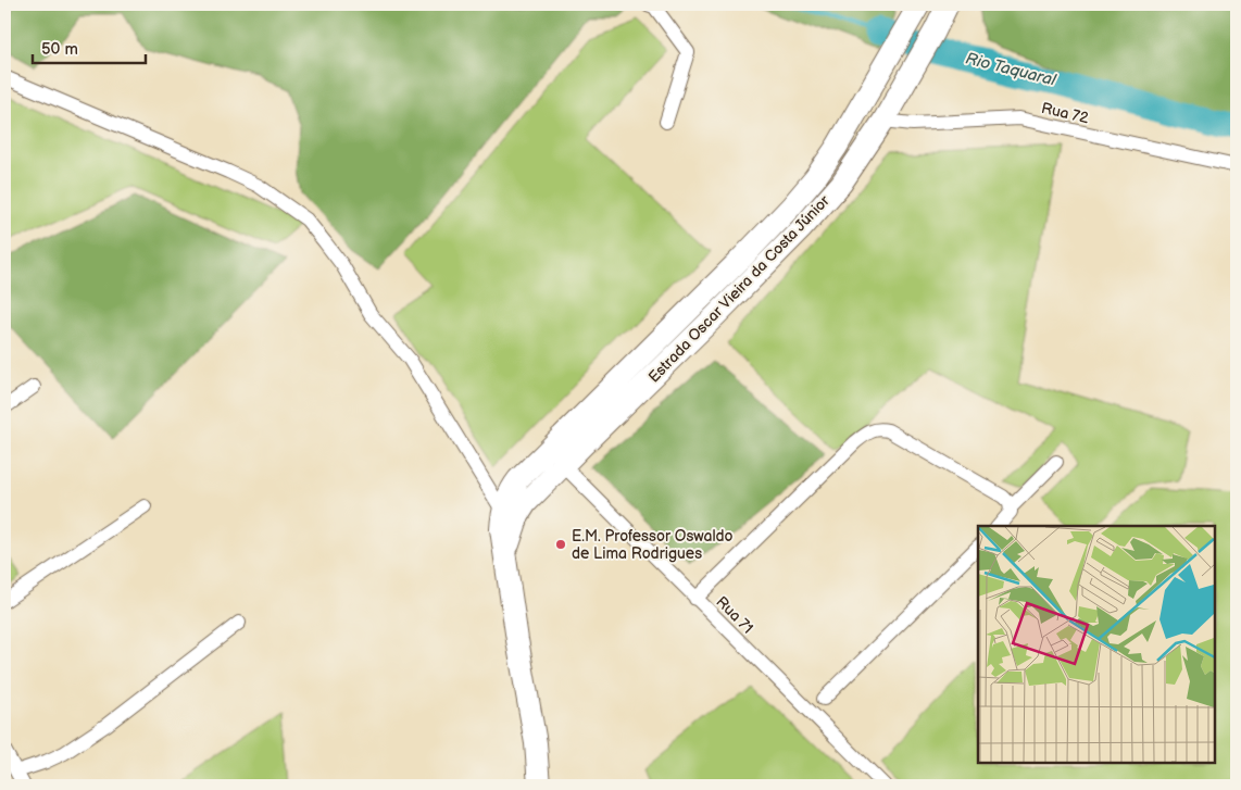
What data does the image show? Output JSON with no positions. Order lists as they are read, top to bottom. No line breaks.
{"streets":{"main road":["Estrada Oscar Vieira da Costa Júnior"],"street":["Rua 72","Rua 71"]},"crossings":[["Rua 72","Estrada Oscar Vieira da Costa Júnior"],["Estrada Oscar Vieira da Costa Júnior","Rua 71"]],"water":["Rio Taquaral"],"places":["E.M. Professor Oswaldo de Lima Rodrigues"],"scale_bar":"50 m"}
